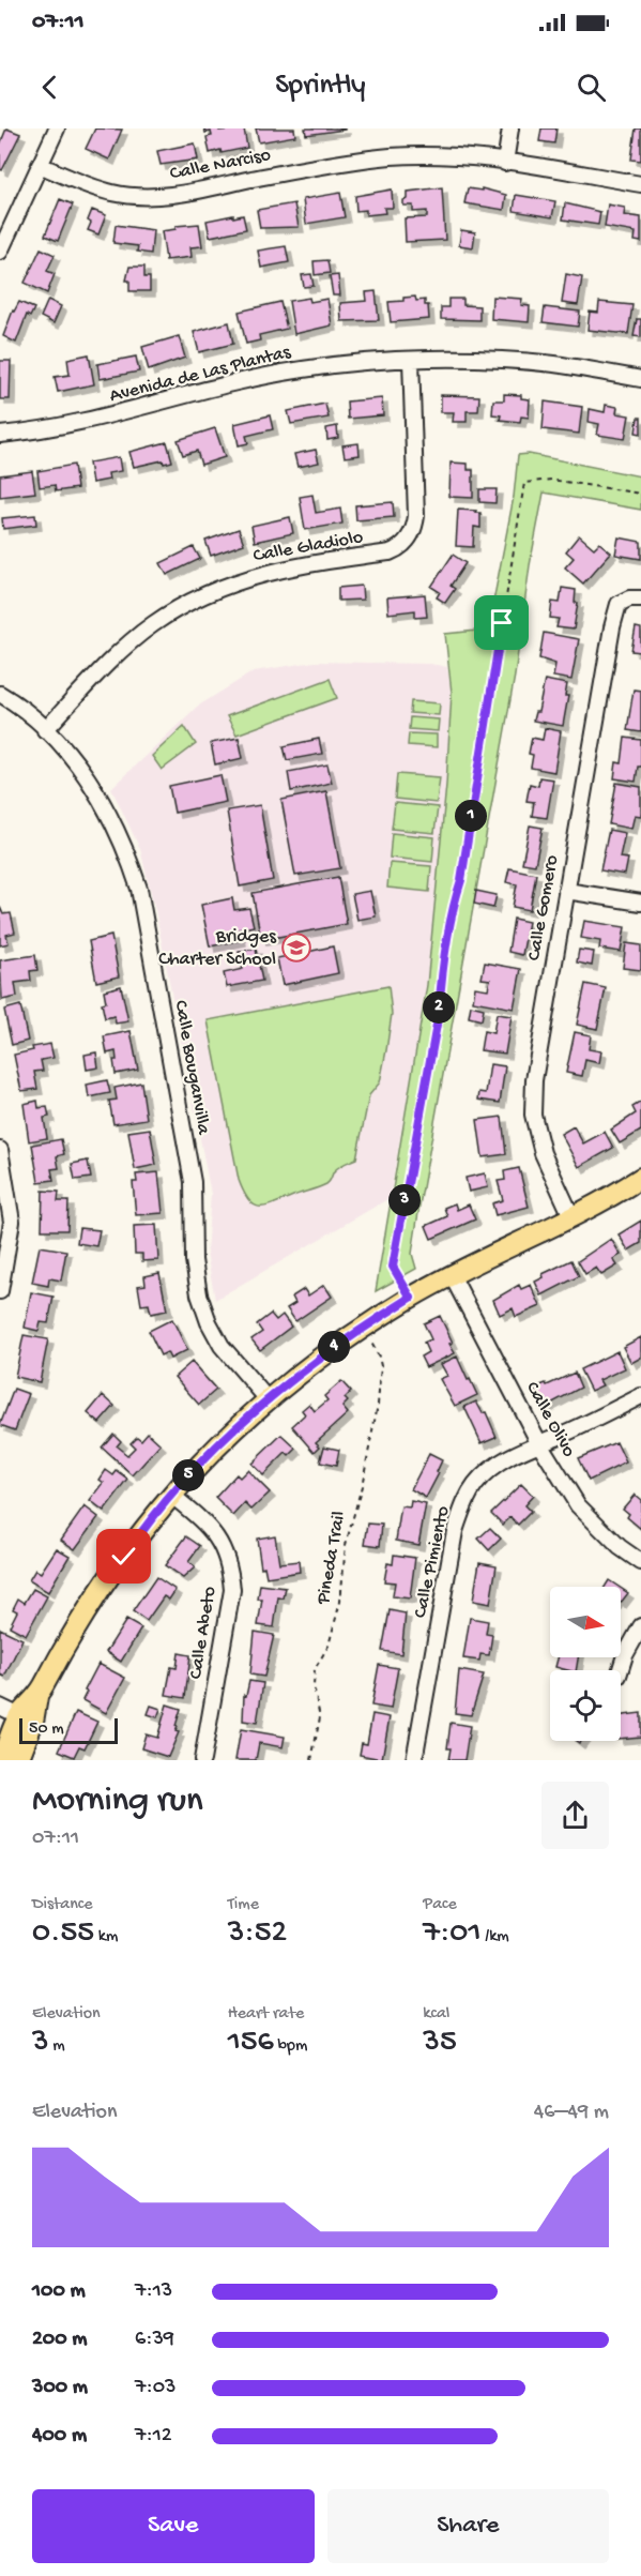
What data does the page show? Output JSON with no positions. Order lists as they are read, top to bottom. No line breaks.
{"streets":{"street":["Calle Narciso","Avenida de Las Plantas","Calle Gladiolo","Calle Gomero","Calle Bouganvilla","Calle Olivo","Calle Pimiento","Calle Abeto"],"path":["Pineda Trail"]},"crossings":[["Avenida de Las Plantas","Calle Gladiolo"],["Calle Gladiolo","Calle Bouganvilla"],["Calle Olivo","Calle Pimiento"]],"places":{"school or university":["Bridges Charter School"]},"scale_bar":"50 m","north":"right","page":{"status":"07:11","header":"Sprintly","pins":["1","2","3","4","5"],"scale":"50 m","heading":["Morning run","07:11"],"stats":[["Distance","0.55 km"],["Time","3:52"],["Pace","7:01 /km"],["Elevation","3 m"],["Heart rate","156 bpm"],["kcal","35"]],"chart":["Elevation","46–49 m"],"list":[{"name":"100 m","note":"7:13"},{"name":"200 m","note":"6:39"},{"name":"300 m","note":"7:03"},{"name":"400 m","note":"7:12"}],"buttons":["Save","Share"]}}
